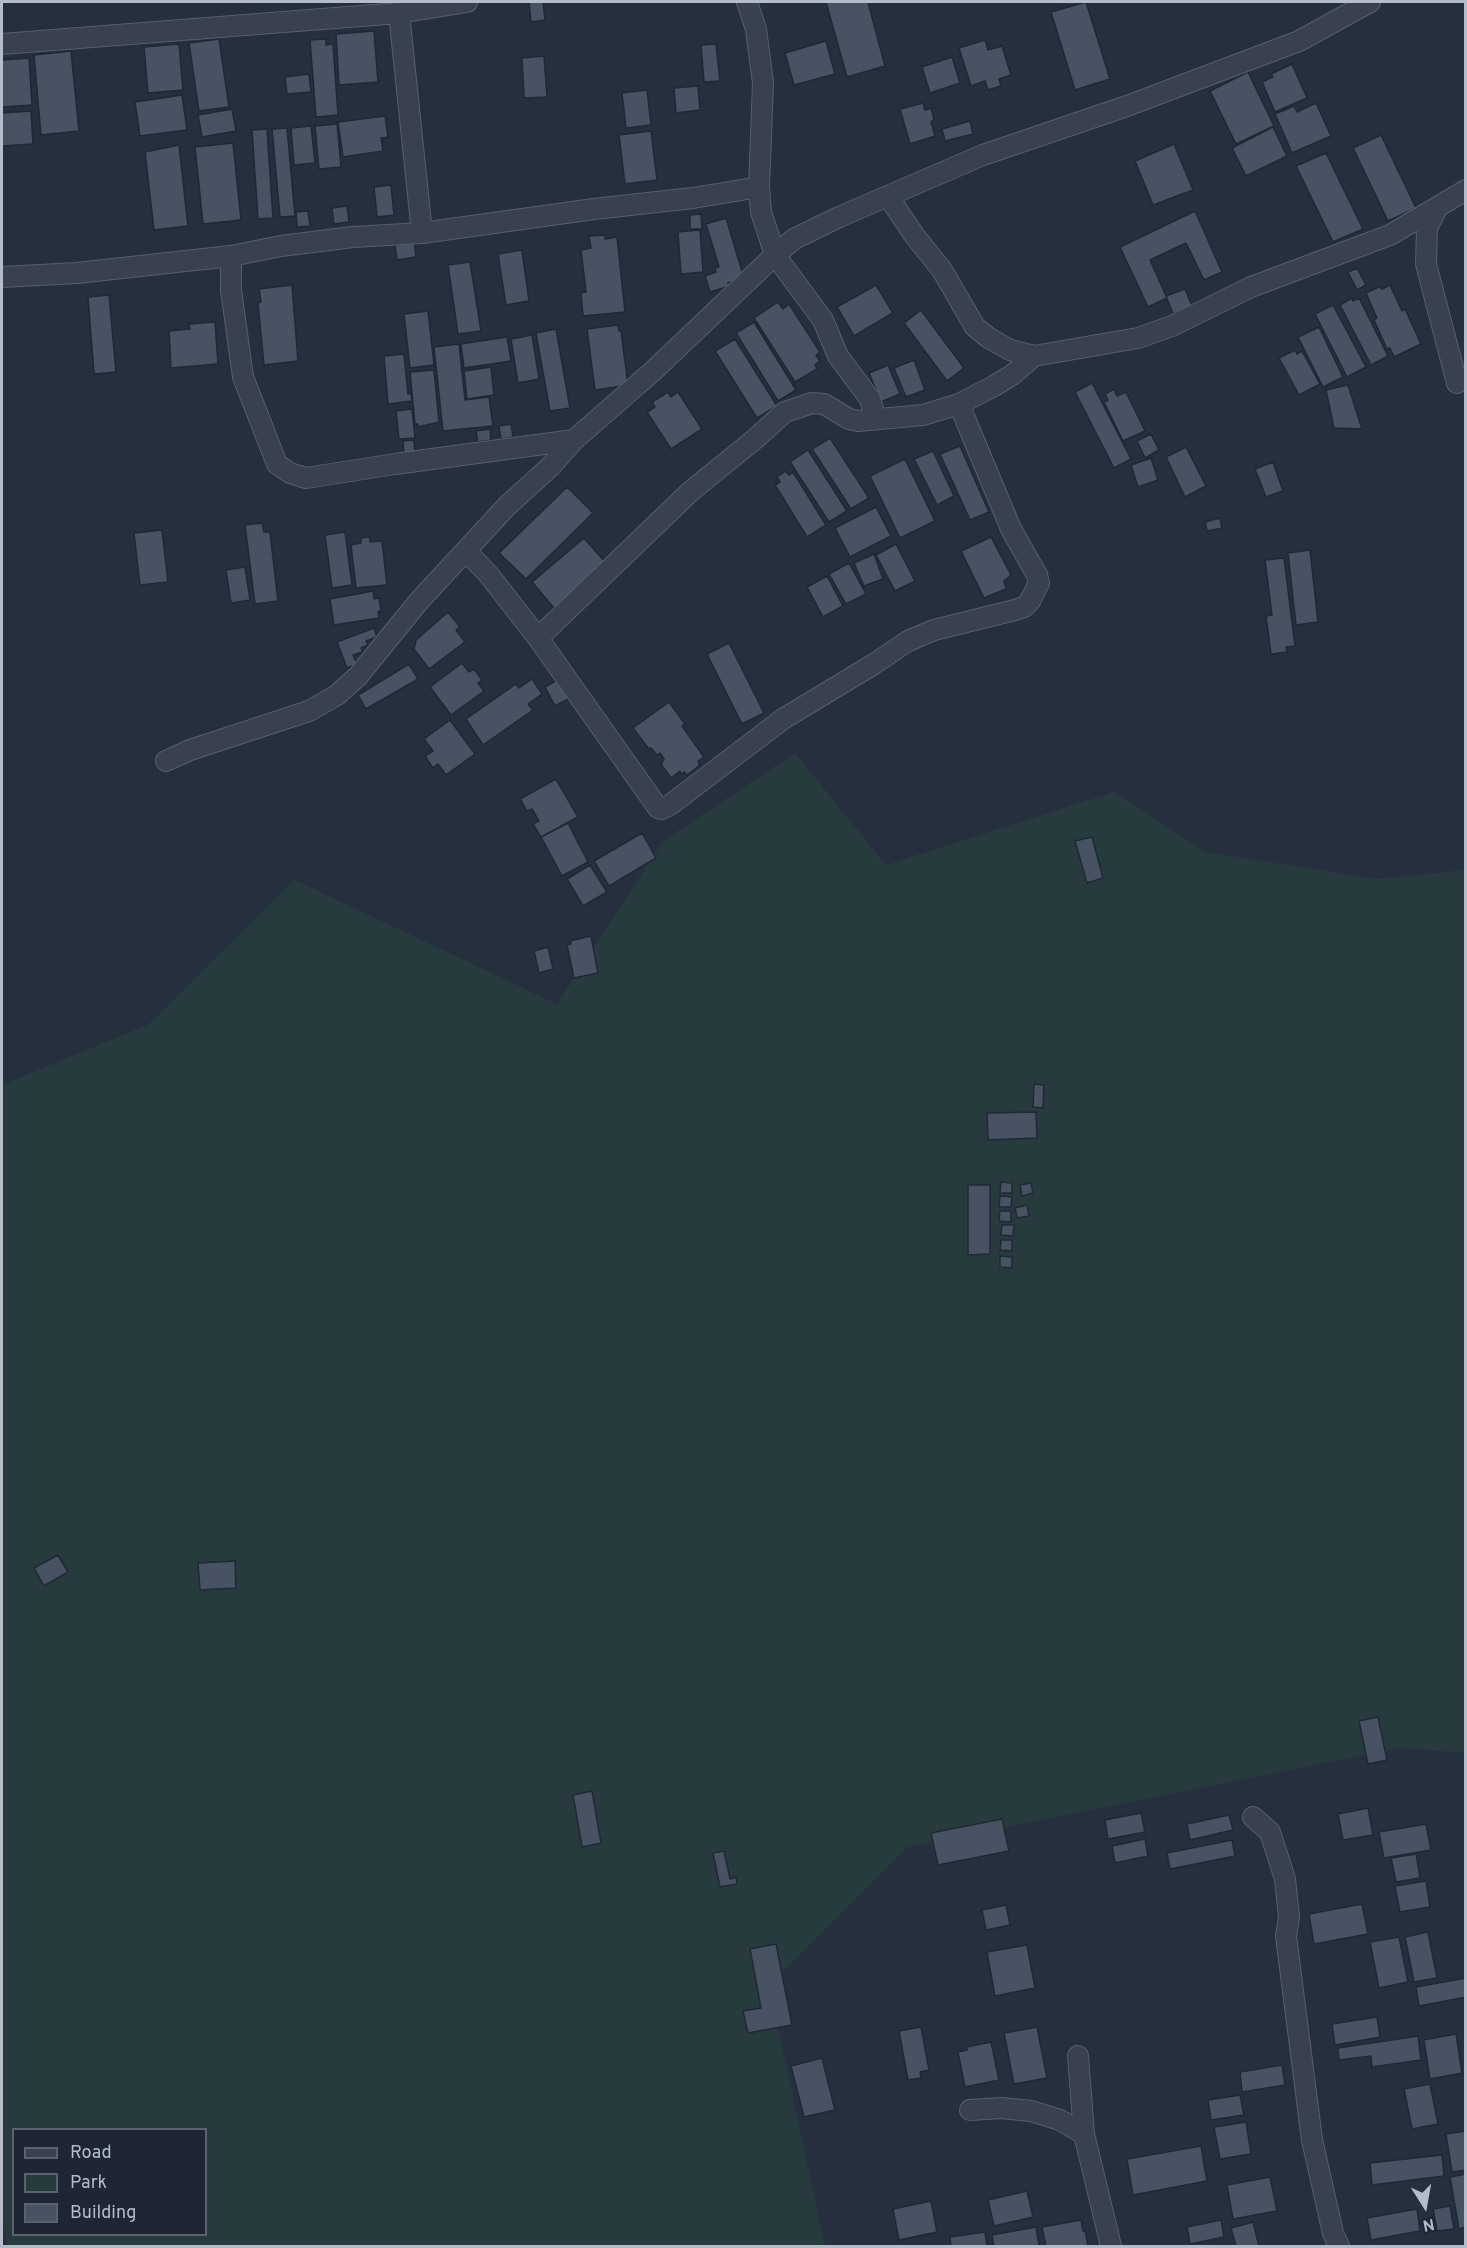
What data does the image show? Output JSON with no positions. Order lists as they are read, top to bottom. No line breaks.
{"legend":["Road","Park","Building"],"north":"bottom"}
